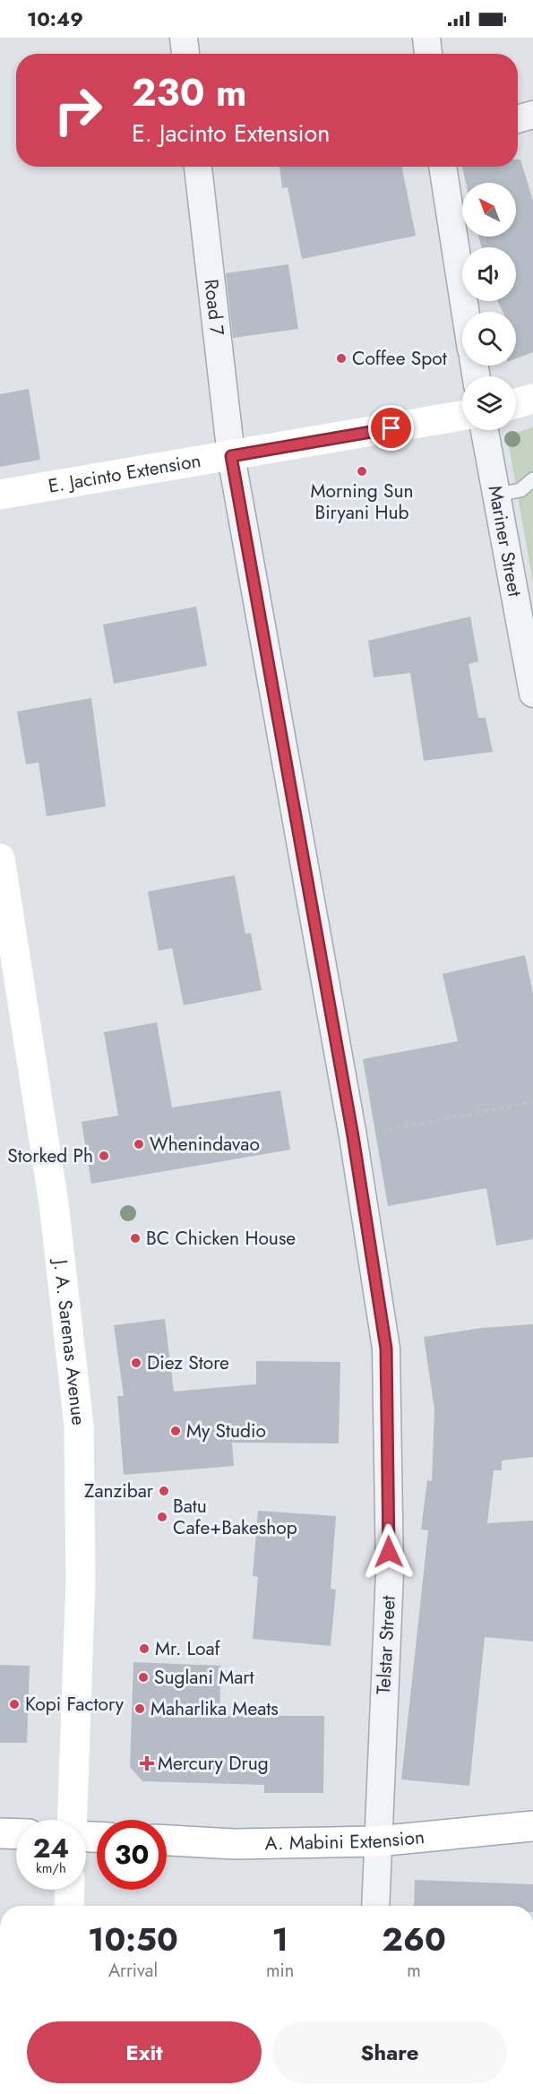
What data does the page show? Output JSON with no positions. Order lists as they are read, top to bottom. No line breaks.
{"streets":{"main road":["E. Jacinto Extension","J. A. Sarenas Avenue","A. Mabini Extension"],"street":["Road 7","Mariner Street","Telstar Street"]},"crossings":[["Road 7","E. Jacinto Extension"],["Road 7","Telstar Street"],["E. Jacinto Extension","Telstar Street"],["Telstar Street","A. Mabini Extension"]],"places":{"other":["Coffee Spot","Morning Sun Biryani Hub","Whenindavao","Storked Ph","BC Chicken House","Diez Store","My Studio","Zanzibar","Batu Cafe+Bakeshop","Mr. Loaf","Suglani Mart","Kopi Factory","Maharlika Meats"],"health":["Mercury Drug"]},"north":"top left","page":{"status":"10:49","turn":["230 m","E. Jacinto Extension"],"speed":"24 km/h","limit":"30","eta":["10:50","Arrival","1","min","260","m"],"buttons":["Exit","Share"]}}
